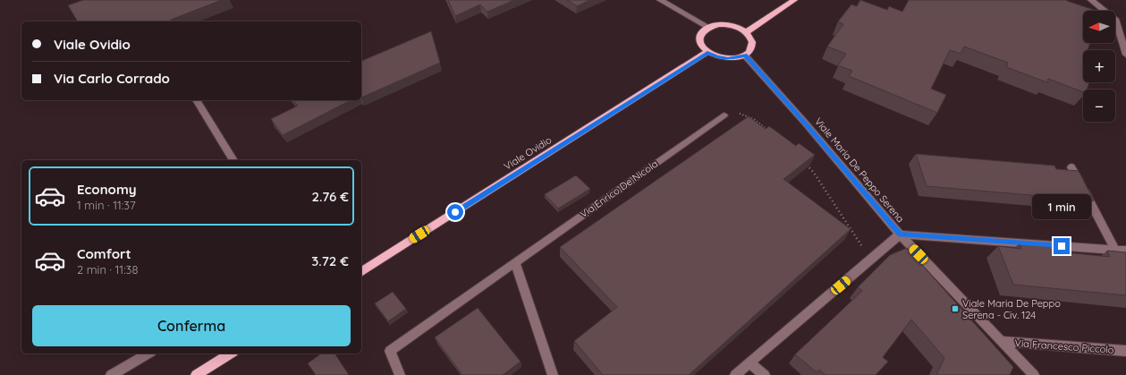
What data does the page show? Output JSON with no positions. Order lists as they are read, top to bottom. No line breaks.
{"streets":{"main road":["Viale Ovidio"],"street":["Viale Maria De Peppo Serena","Via Enrico De Nicola","Via Francesco Piccolo"]},"crossings":[["Viale Ovidio","Viale Maria De Peppo Serena"],["Viale Maria De Peppo Serena","Via Francesco Piccolo"]],"places":{"transit":["Viale Maria De Peppo Serena - Civ. 124"]},"north":"left","page":{"map_buttons":["+","−"],"banner":["Viale Ovidio","Via Carlo Corrado"],"list":[{"name":"Economy","note":"1 min · 11:37","value":"2.76 €"},{"name":"Comfort","note":"2 min · 11:38","value":"3.72 €"}],"bubble":"1 min","buttons":"Conferma"}}
